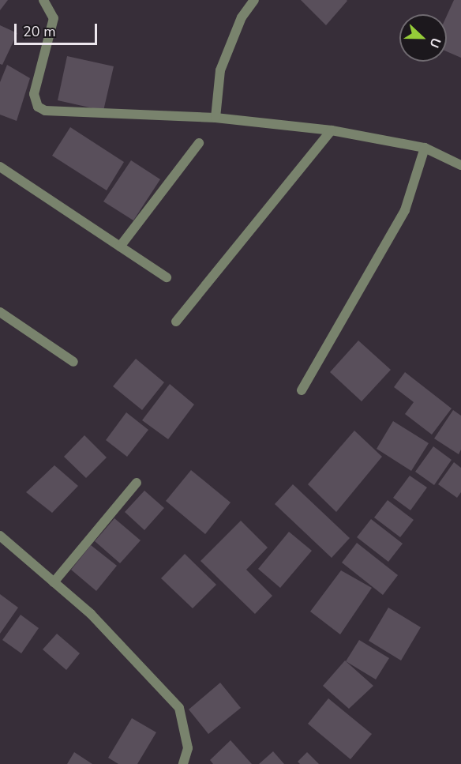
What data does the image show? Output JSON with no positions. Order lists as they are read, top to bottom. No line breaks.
{"scale_bar":"20 m","north":"right"}
